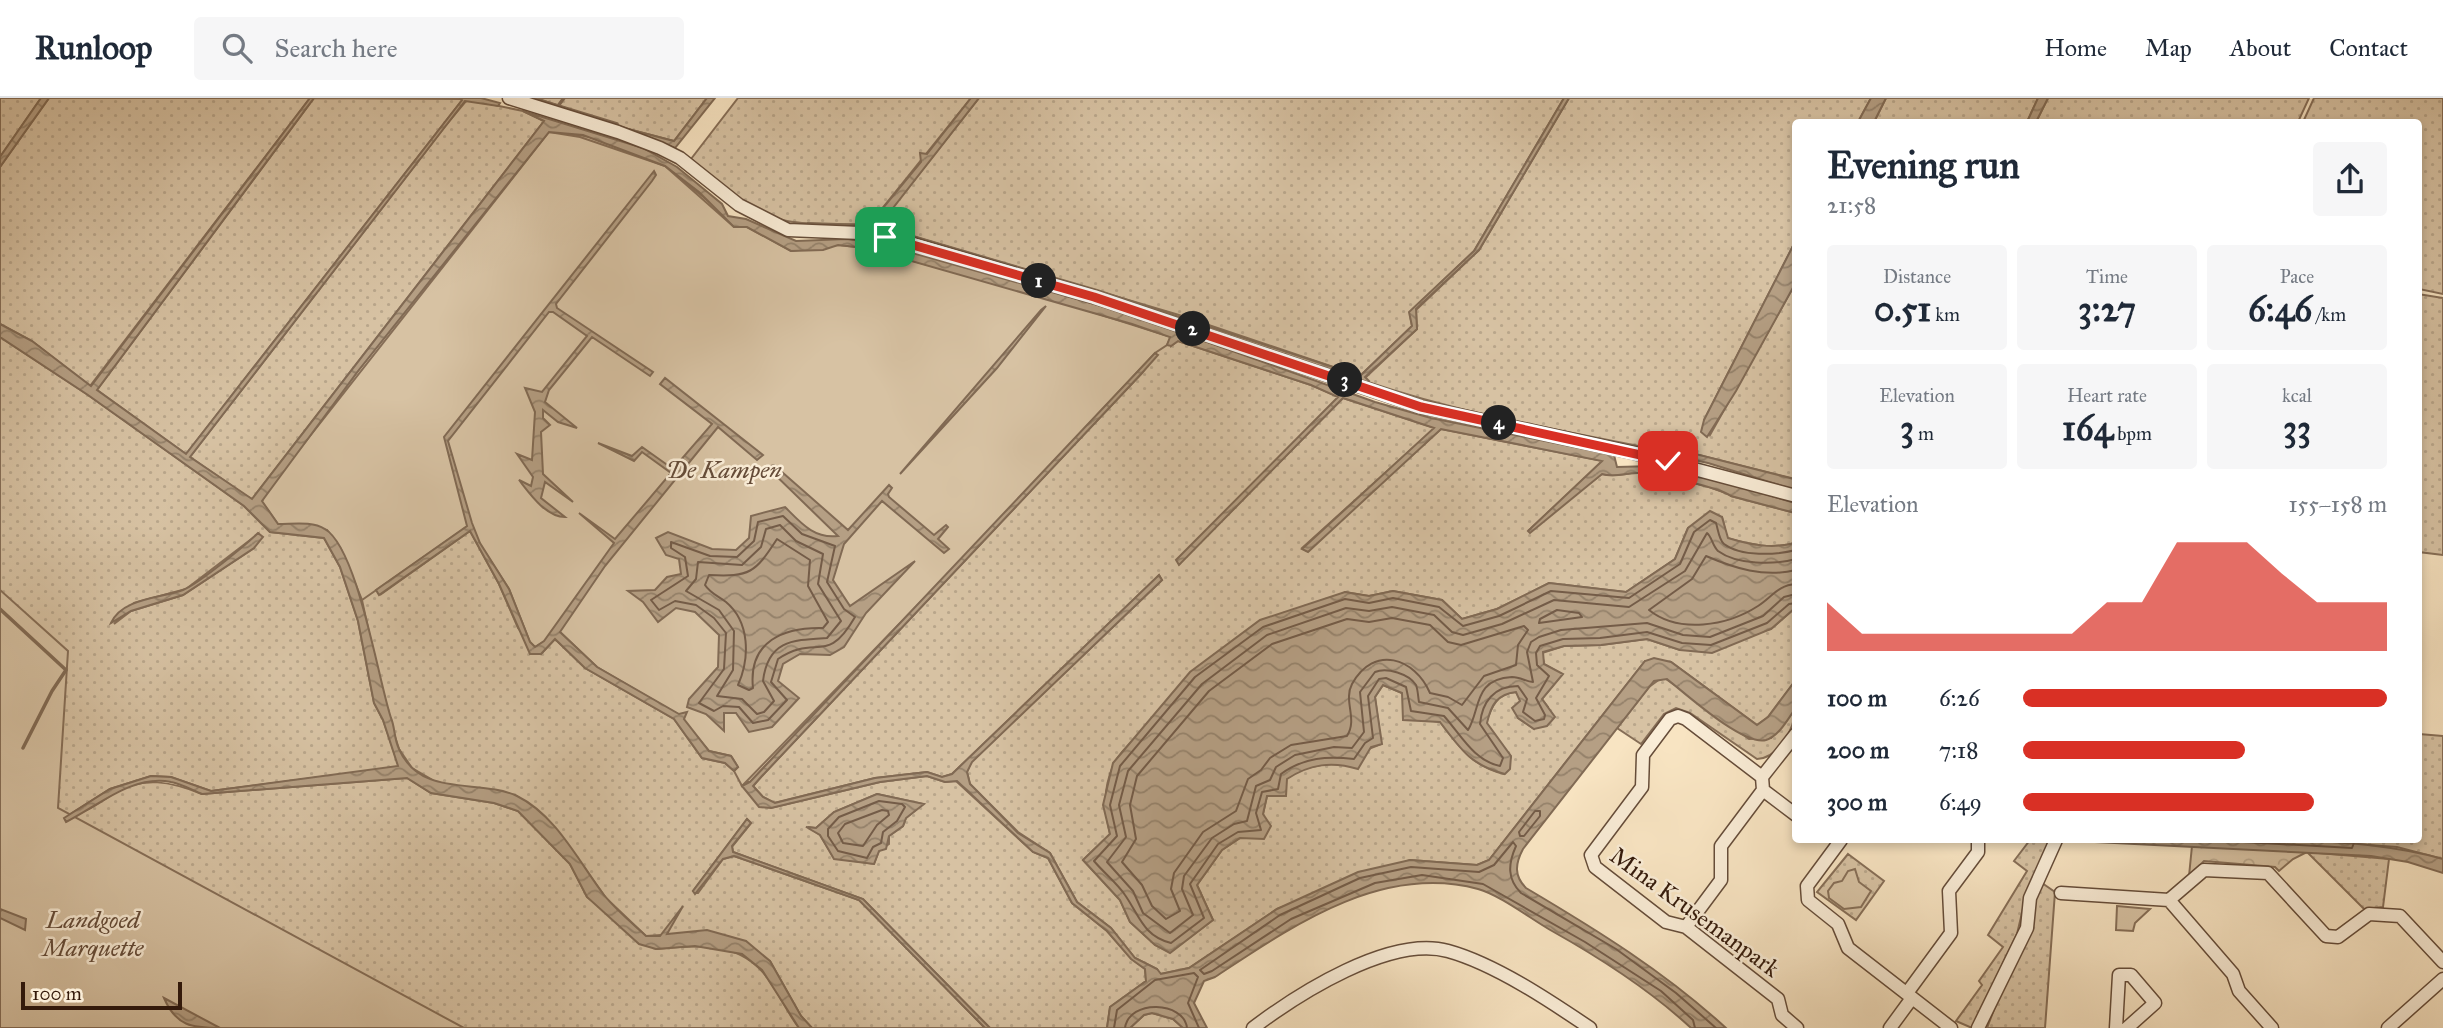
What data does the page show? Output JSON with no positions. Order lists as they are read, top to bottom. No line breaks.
{"streets":{"street":["Mina Krusemanpark"]},"parks":["De Kampen","Landgoed Marquette"],"scale_bar":"100 m","page":{"header":"Runloop","search":"Search here","nav":["Home","Map","About","Contact"],"heading":["Evening run","21:58"],"stats":[["Distance","0.51 km"],["Time","3:27"],["Pace","6:46 /km"],["Elevation","3 m"],["Heart rate","164 bpm"],["kcal","33"]],"pins":["1","2","3","4"],"chart":["Elevation","155–158 m"],"list":[{"name":"100 m","note":"6:26"},{"name":"200 m","note":"7:18"},{"name":"300 m","note":"6:49"}],"scale":"100 m"}}
